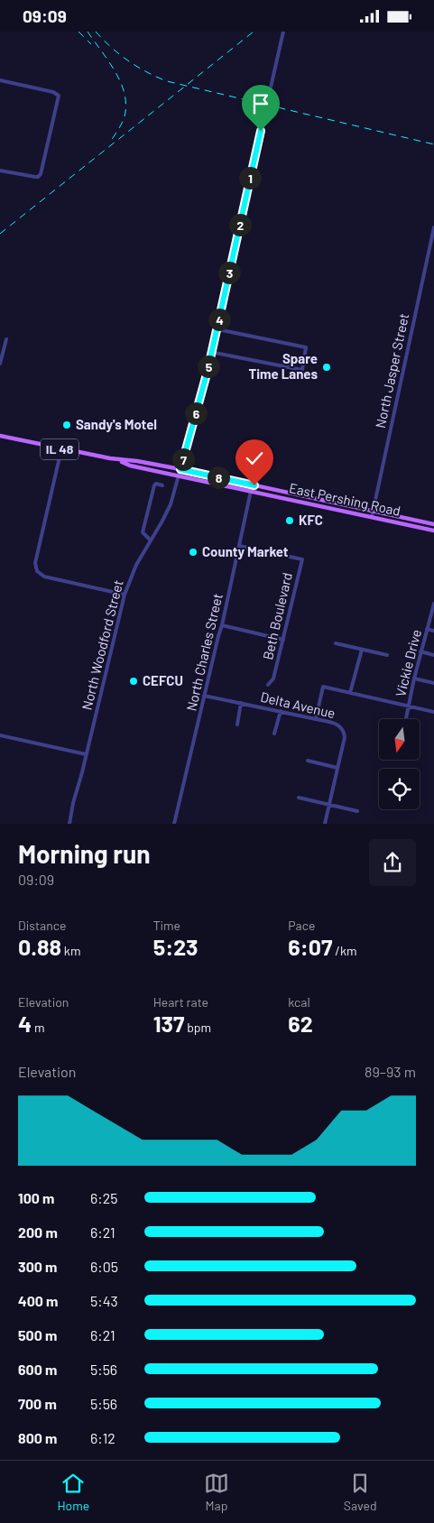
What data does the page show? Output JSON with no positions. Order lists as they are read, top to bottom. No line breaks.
{"streets":{"main road":["IL 48","East Pershing Road"],"street":["North Jasper Street","Beth Boulevard","North Woodford Street","North Charles Street","Vickie Drive","Delta Avenue"]},"crossings":[["North Jasper Street","East Pershing Road"],["East Pershing Road","North Woodford Street"],["East Pershing Road","North Charles Street"],["Beth Boulevard","North Charles Street"],["North Charles Street","Delta Avenue"]],"places":["Spare Time Lanes","Sandy's Motel","KFC","County Market","CEFCU"],"north":"bottom","page":{"status":"09:09","pins":["1","2","3","4","5","6","7","8"],"heading":["Morning run","09:09"],"stats":[["Distance","0.88 km"],["Time","5:23"],["Pace","6:07 /km"],["Elevation","4 m"],["Heart rate","137 bpm"],["kcal","62"]],"chart":["Elevation","89–93 m"],"list":[{"name":"100 m","note":"6:25"},{"name":"200 m","note":"6:21"},{"name":"300 m","note":"6:05"},{"name":"400 m","note":"5:43"},{"name":"500 m","note":"6:21"},{"name":"600 m","note":"5:56"},{"name":"700 m","note":"5:56"},{"name":"800 m","note":"6:12"}],"tabs":["Home","Map","Saved"]}}
